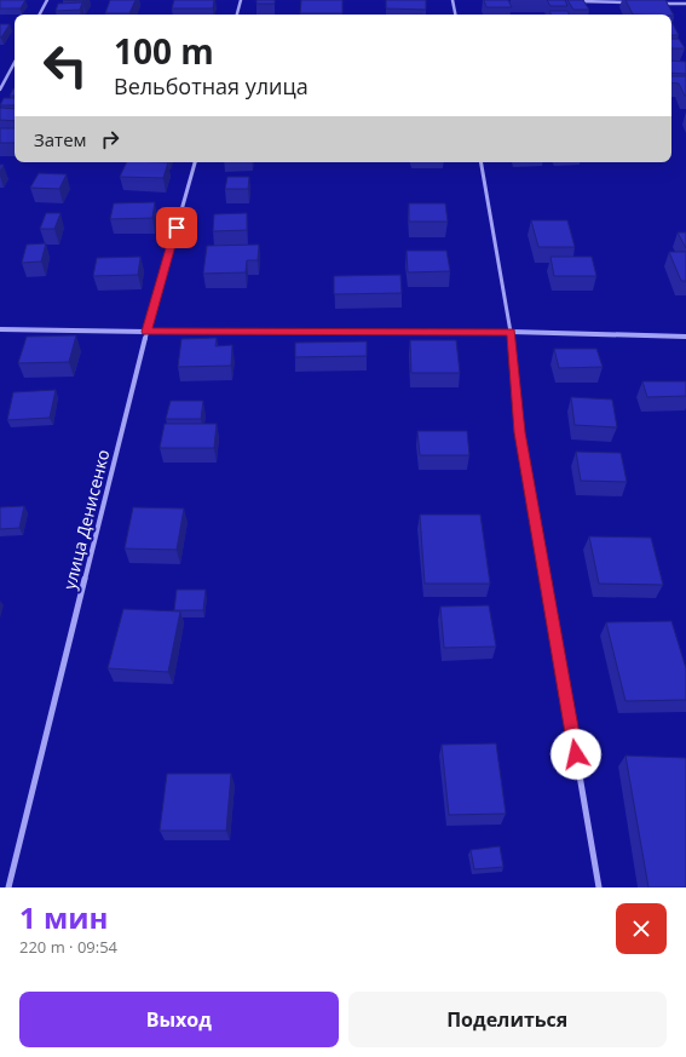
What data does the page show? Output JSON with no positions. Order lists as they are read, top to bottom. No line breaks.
{"streets":{"street":["улица Денисенко"]},"page":{"turn":["100 m","Вельботная улица"],"then":"Затем","heading":["1 мин","220 m · 09:54"],"buttons":["Выход","Поделиться"]}}
